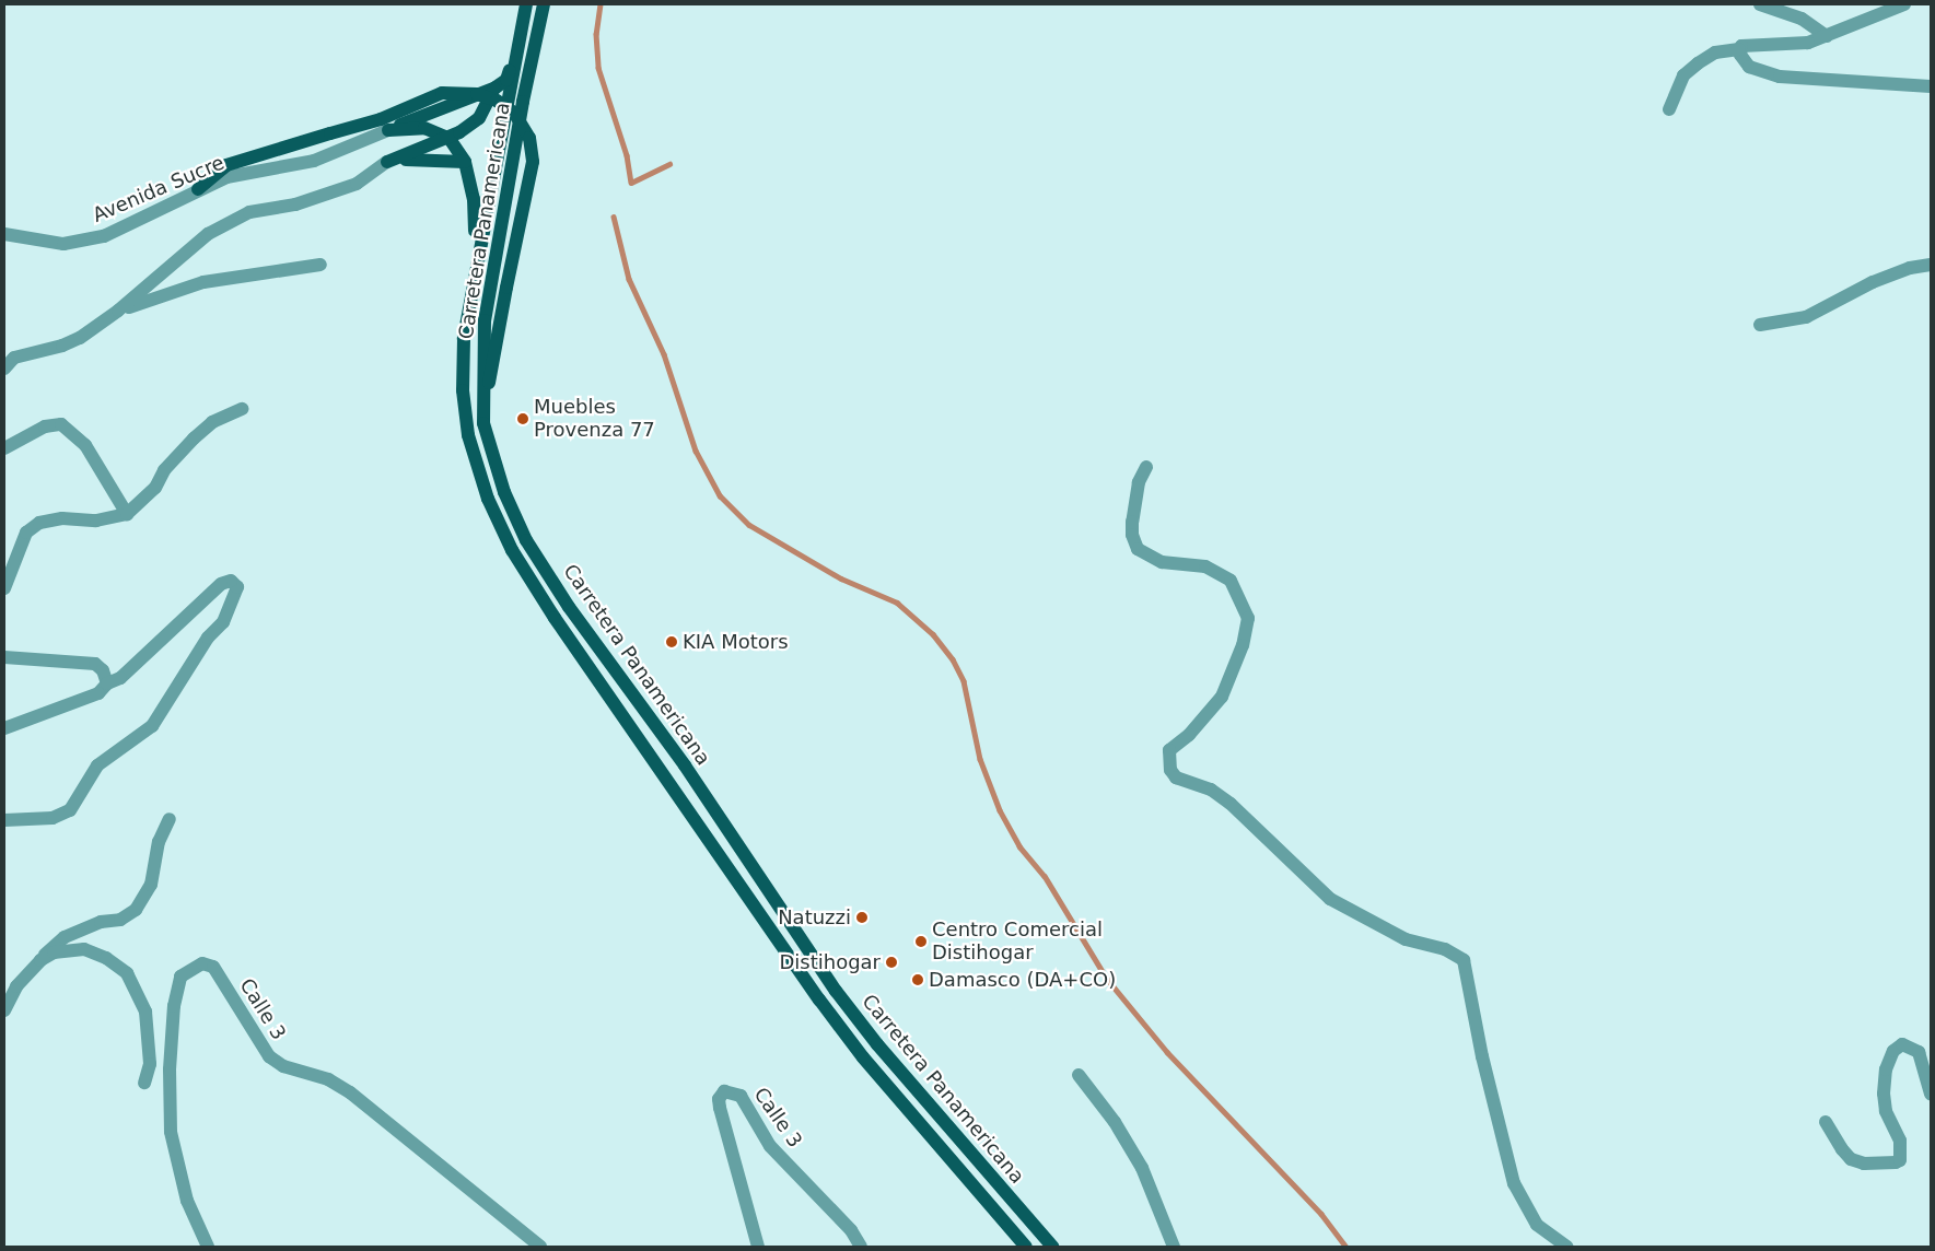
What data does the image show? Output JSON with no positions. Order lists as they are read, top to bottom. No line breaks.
{"streets":{"main road":["Carretera Panamericana"],"street":["Avenida Sucre","Calle 3"]},"places":["Muebles Provenza 77","KIA Motors","Natuzzi","Centro Comercial Distihogar","Distihogar","Damasco (DA+CO)"]}
